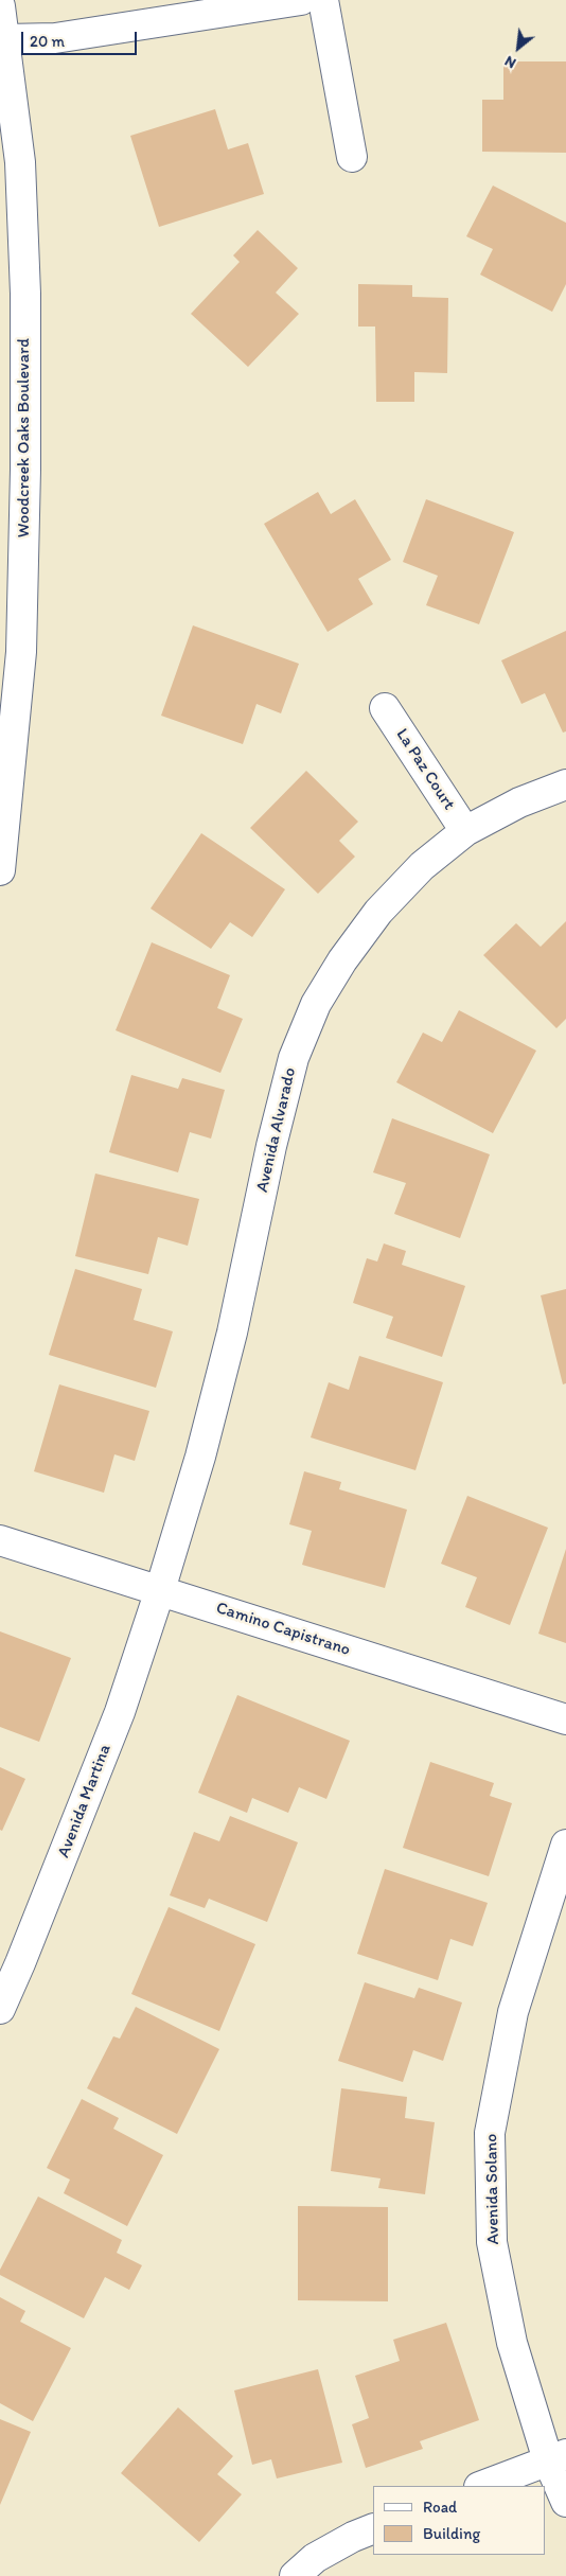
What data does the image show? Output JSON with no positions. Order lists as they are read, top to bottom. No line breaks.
{"streets":{"street":["Woodcreek Oaks Boulevard","La Paz Court","Avenida Alvarado","Camino Capistrano","Avenida Martina","Avenida Solano"]},"crossings":[["La Paz Court","Avenida Alvarado"],["Avenida Alvarado","Camino Capistrano"],["Avenida Alvarado","Avenida Martina"],["Camino Capistrano","Avenida Martina"]],"legend":["Road","Building"],"scale_bar":"20 m","north":"bottom left"}
